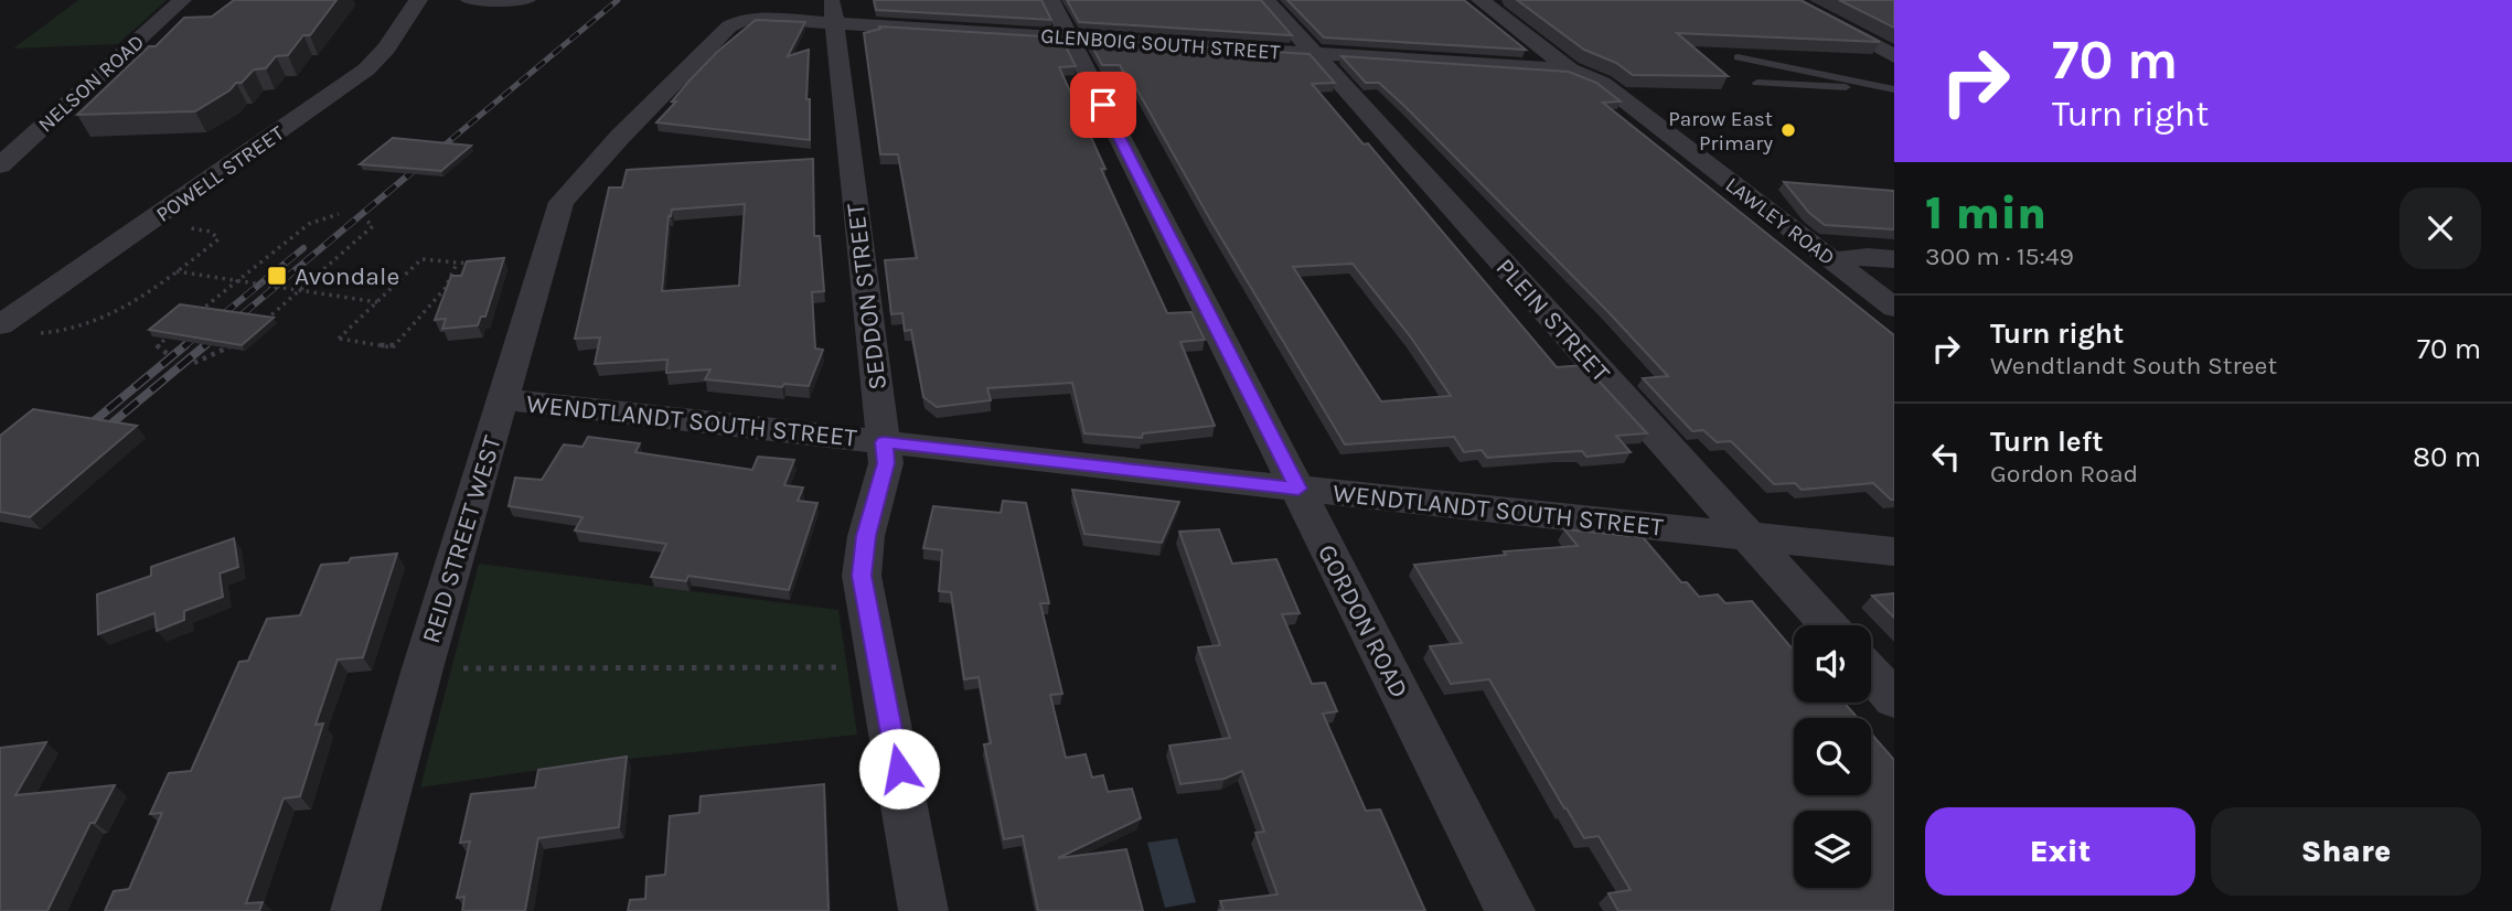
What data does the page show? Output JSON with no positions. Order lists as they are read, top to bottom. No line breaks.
{"streets":{"street":["GLENBOIG SOUTH STREET","NELSON ROAD","POWELL STREET","LAWLEY ROAD","SEDDON STREET","PLEIN STREET","WENDTLANDT SOUTH STREET","REID STREET WEST","GORDON ROAD"]},"crossings":[["GLENBOIG SOUTH STREET","LAWLEY ROAD"],["GLENBOIG SOUTH STREET","SEDDON STREET"],["GLENBOIG SOUTH STREET","PLEIN STREET"],["GLENBOIG SOUTH STREET","REID STREET WEST"],["GLENBOIG SOUTH STREET","GORDON ROAD"],["SEDDON STREET","WENDTLANDT SOUTH STREET"],["PLEIN STREET","WENDTLANDT SOUTH STREET"],["WENDTLANDT SOUTH STREET","REID STREET WEST"],["WENDTLANDT SOUTH STREET","GORDON ROAD"]],"places":{"other":["Parow East Primary"],"transit":["Avondale"]},"page":{"turn":["70 m","Turn right"],"heading":["1 min","300 m · 15:49"],"list":[{"name":"Turn right","note":"Wendtlandt South Street","value":"70 m"},{"name":"Turn left","note":"Gordon Road","value":"80 m"}],"buttons":["Exit","Share"]}}
